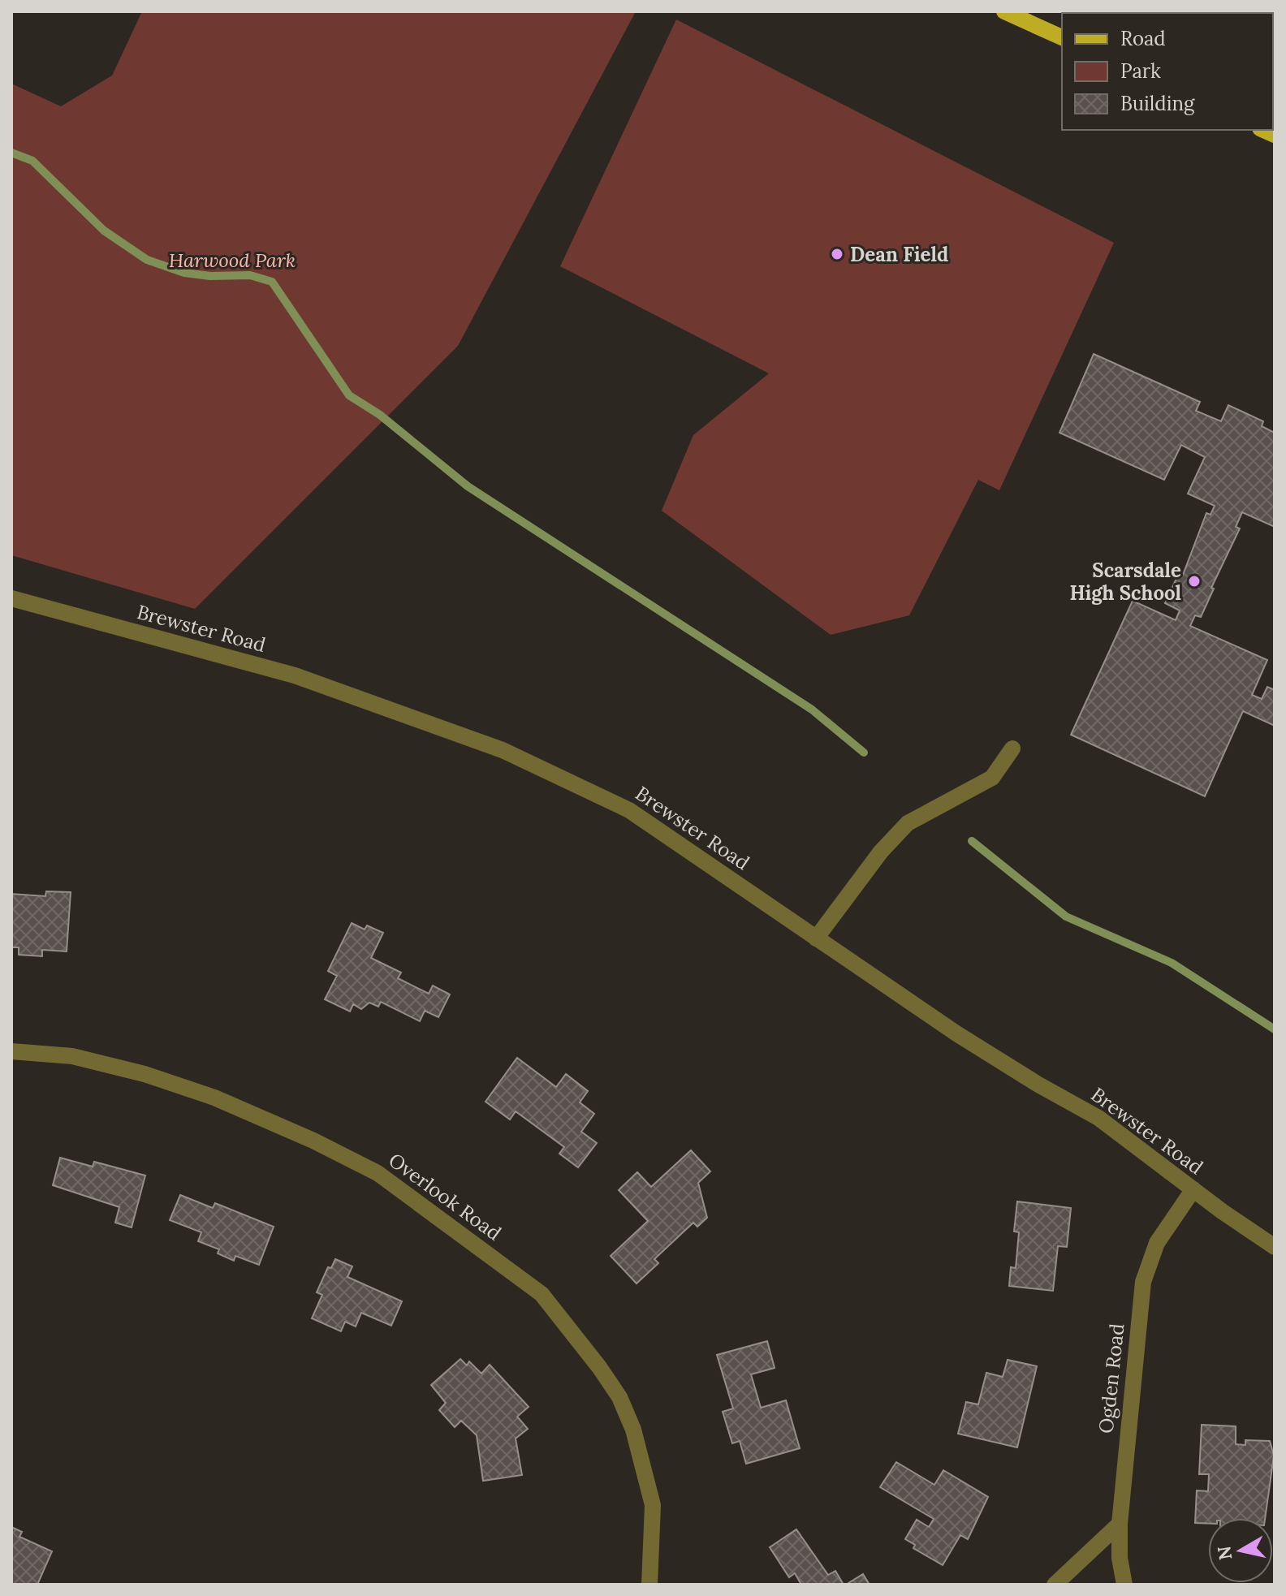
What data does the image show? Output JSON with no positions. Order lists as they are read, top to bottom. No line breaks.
{"streets":{"street":["Brewster Road","Overlook Road","Ogden Road"]},"crossings":[["Brewster Road","Ogden Road"]],"parks":["Harwood Park"],"places":["Dean Field","Scarsdale High School"],"legend":["Road","Park","Building"],"north":"left"}
